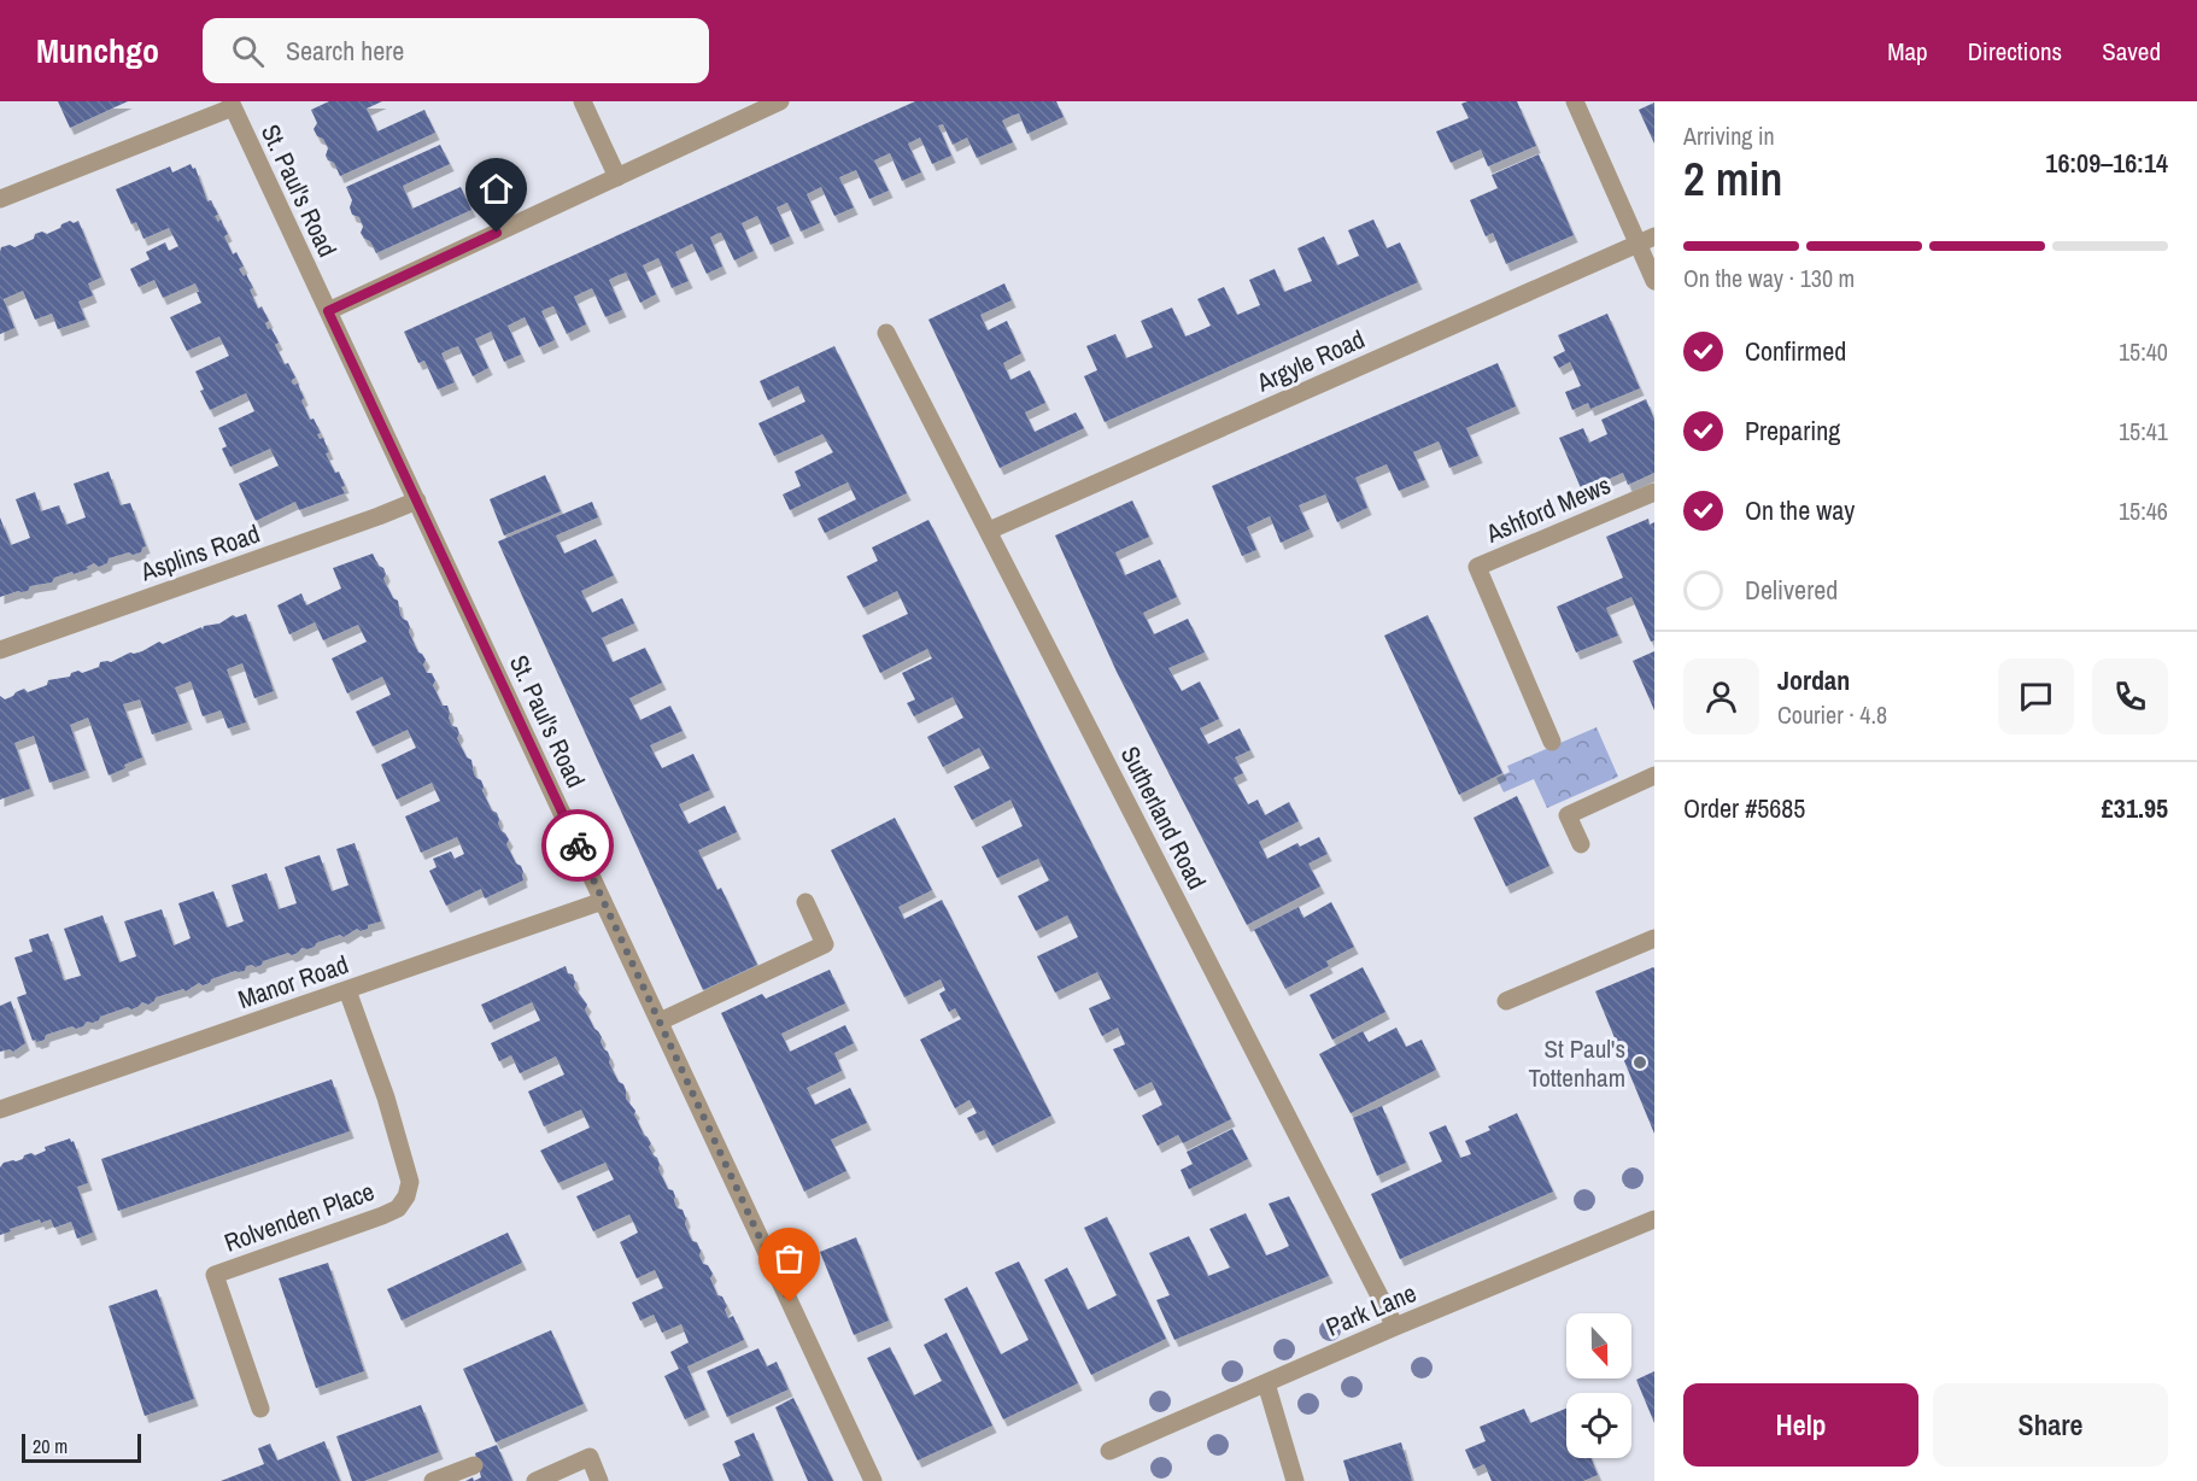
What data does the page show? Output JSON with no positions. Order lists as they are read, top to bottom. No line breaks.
{"streets":{"street":["St. Paul's Road","Argyle Road","Ashford Mews","Asplins Road","Sutherland Road","Manor Road","Rolvenden Place","Park Lane"]},"crossings":[["St. Paul's Road","Asplins Road"],["St. Paul's Road","Manor Road"],["Argyle Road","Sutherland Road"],["Sutherland Road","Park Lane"],["Manor Road","Rolvenden Place"]],"places":["St Paul's Tottenham"],"scale_bar":"20 m","north":"bottom","page":{"header":"Munchgo","search":"Search here","nav":["Map","Directions","Saved"],"heading":["2 min","Arriving in","16:09–16:14"],"panel":["Jordan","Courier · 4.8","Order #5685","£31.95"],"bar":"On the way · 130 m","list":[["Confirmed","15:40"],["Preparing","15:41"],["On the way","15:46"],"Delivered"],"buttons":["Help","Share"],"scale":"20 m"}}
